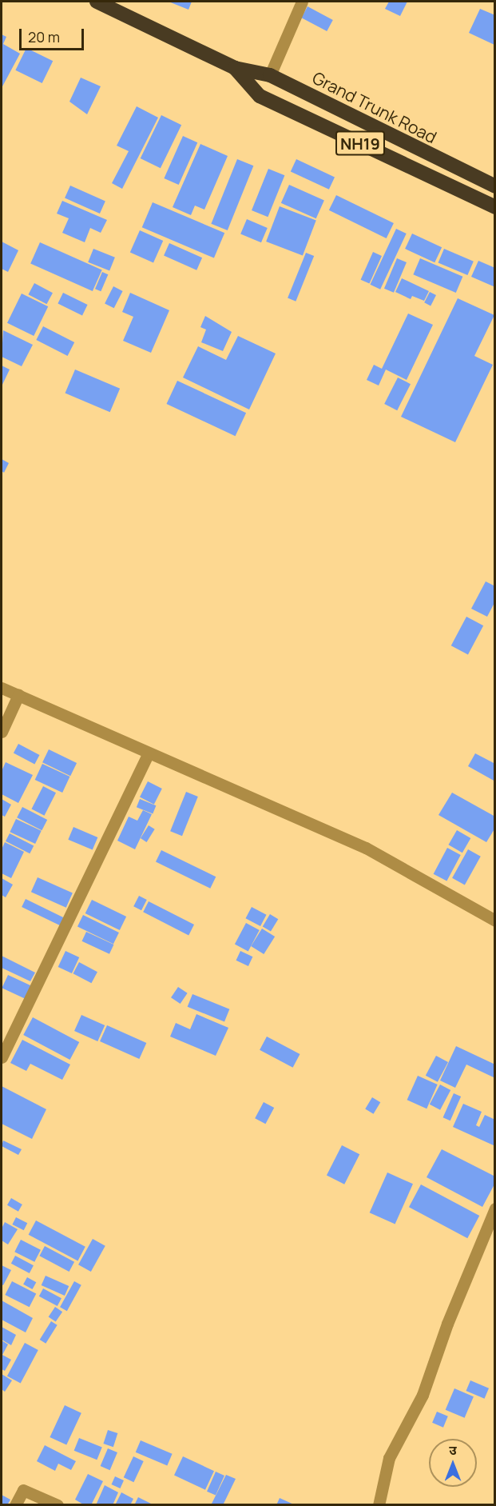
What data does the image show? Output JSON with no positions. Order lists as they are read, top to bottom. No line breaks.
{"streets":{"highway":["Grand Trunk Road","NH19"]},"scale_bar":"20 m","north":"top"}
